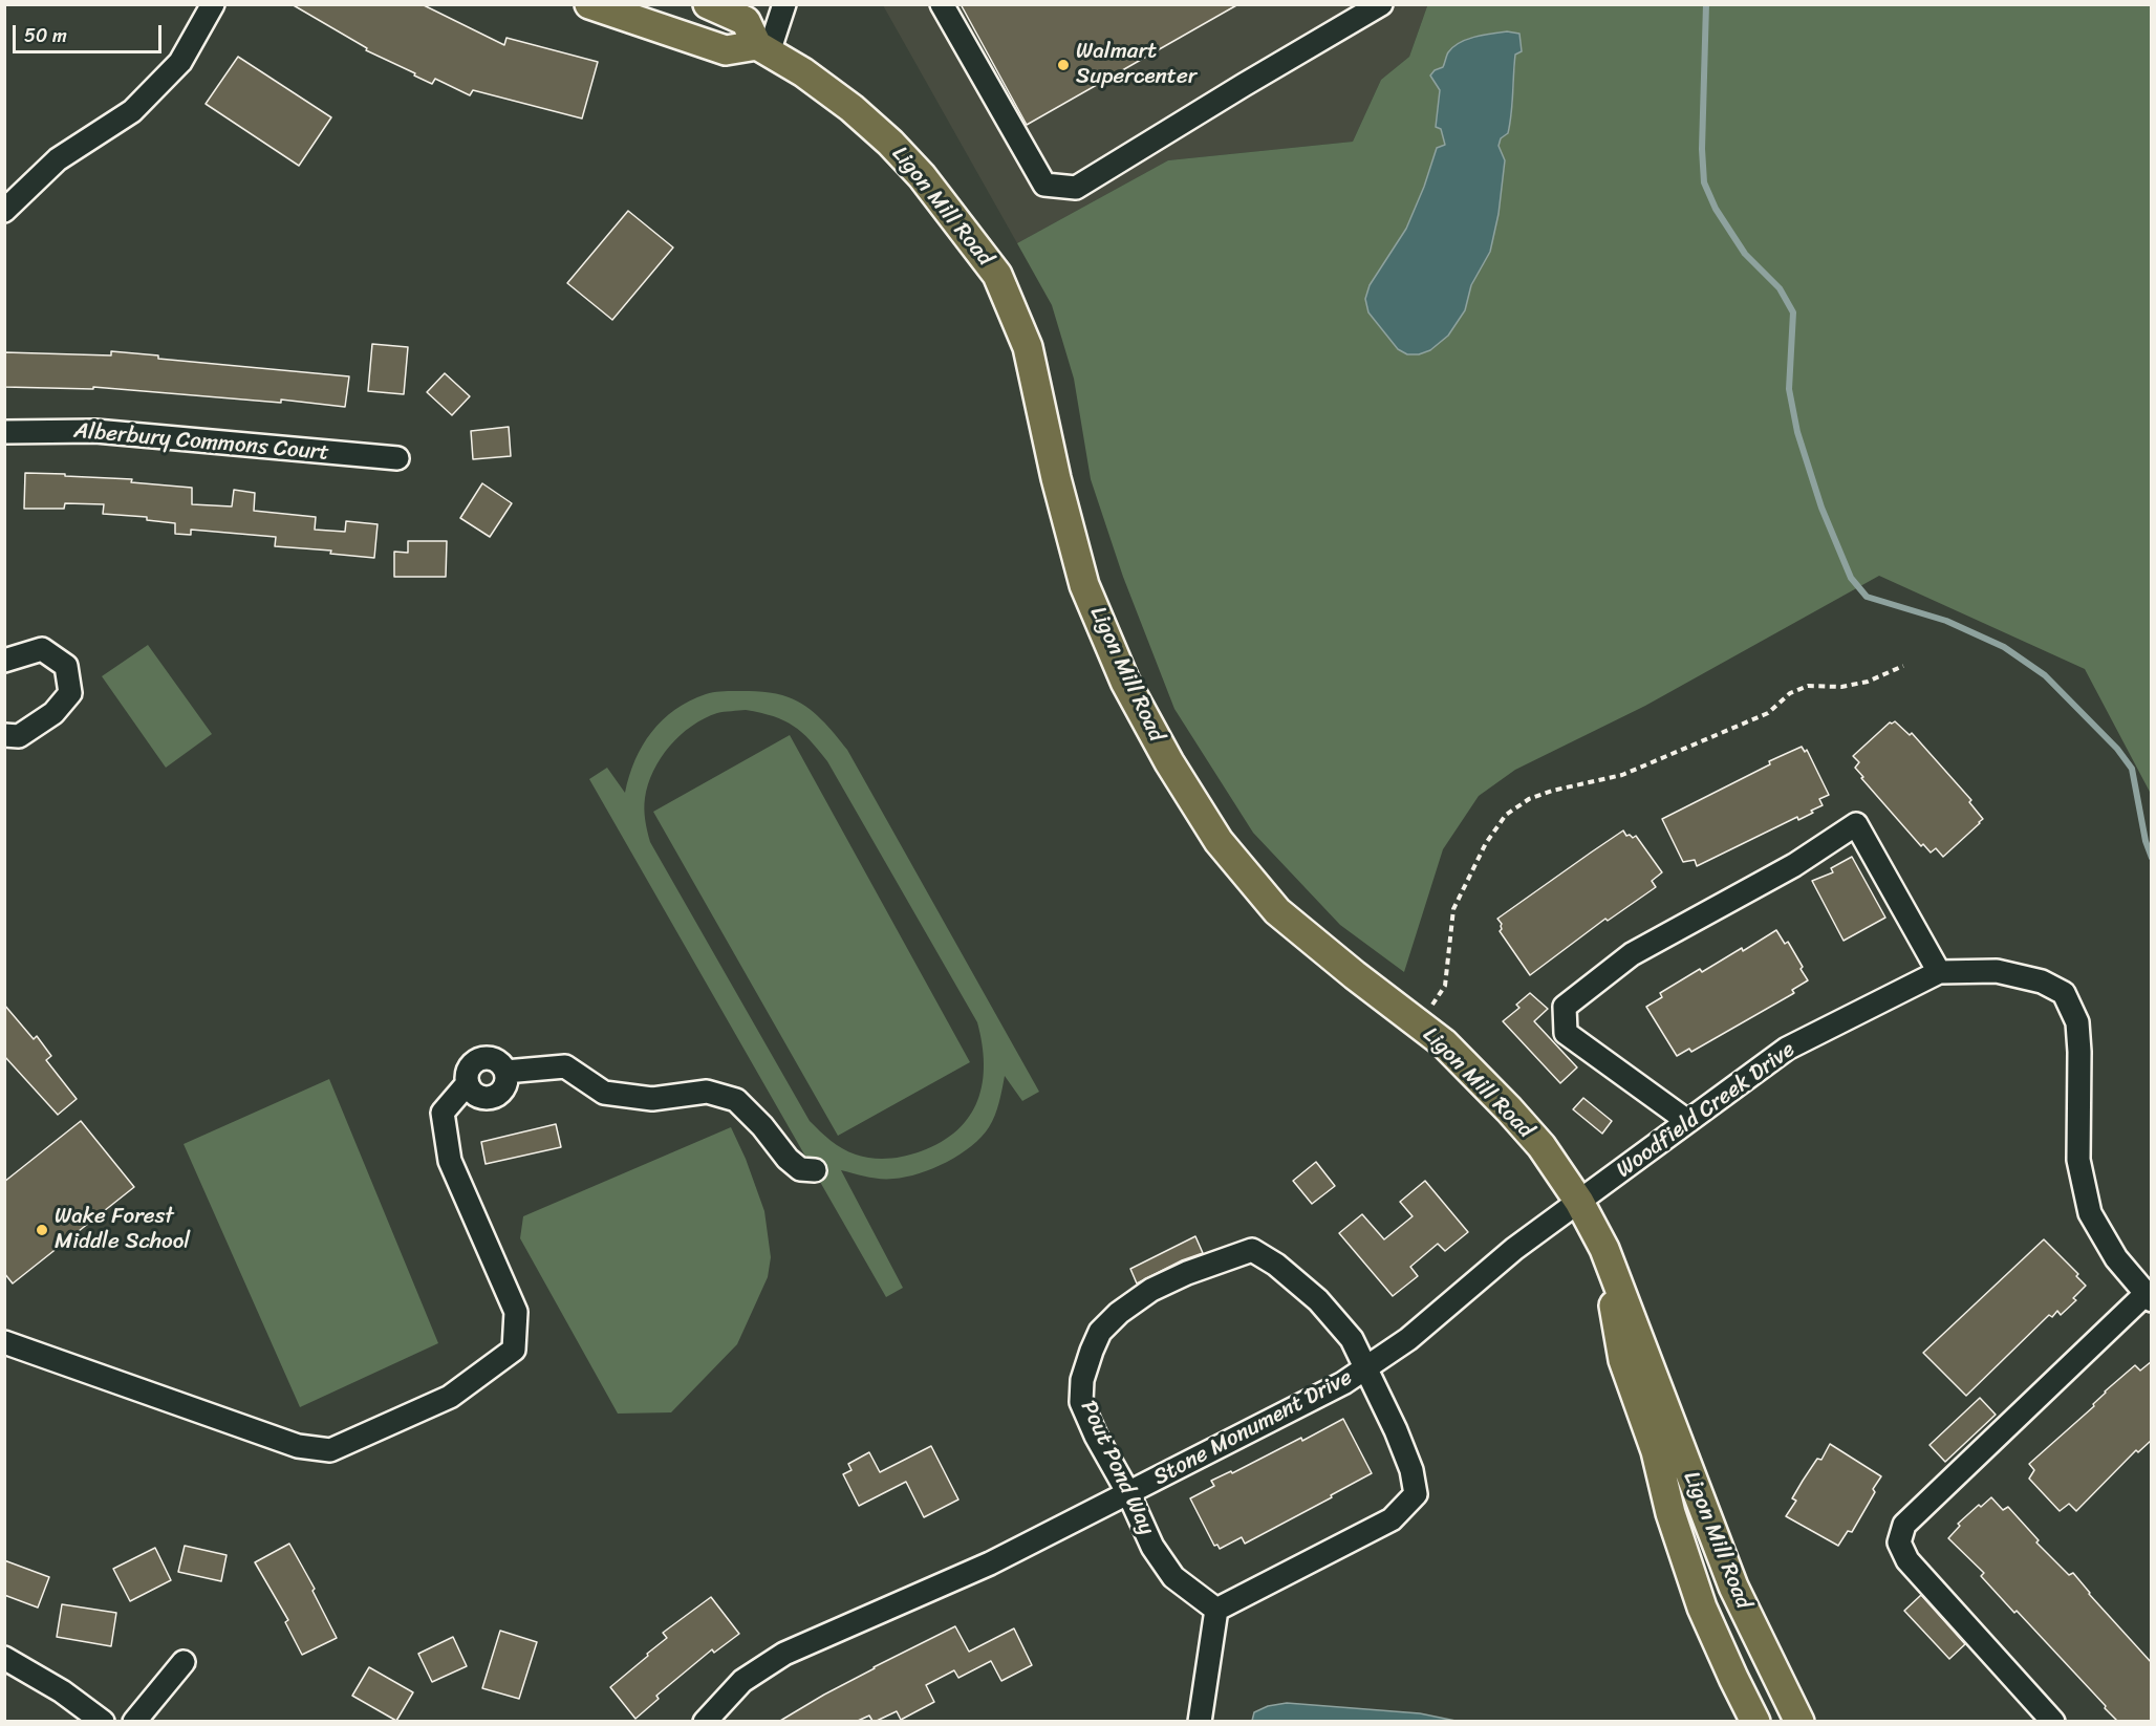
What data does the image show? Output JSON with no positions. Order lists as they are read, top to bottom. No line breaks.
{"streets":{"main road":["Ligon Mill Road"],"street":["Alberbury Commons Court","Woodfield Creek Drive","Stone Monument Drive","Pout Pond Way"]},"crossings":[["Ligon Mill Road","Woodfield Creek Drive"],["Ligon Mill Road","Stone Monument Drive"],["Woodfield Creek Drive","Stone Monument Drive"],["Stone Monument Drive","Pout Pond Way"]],"places":["Walmart Supercenter","Wake Forest Middle School"],"scale_bar":"50 m"}
